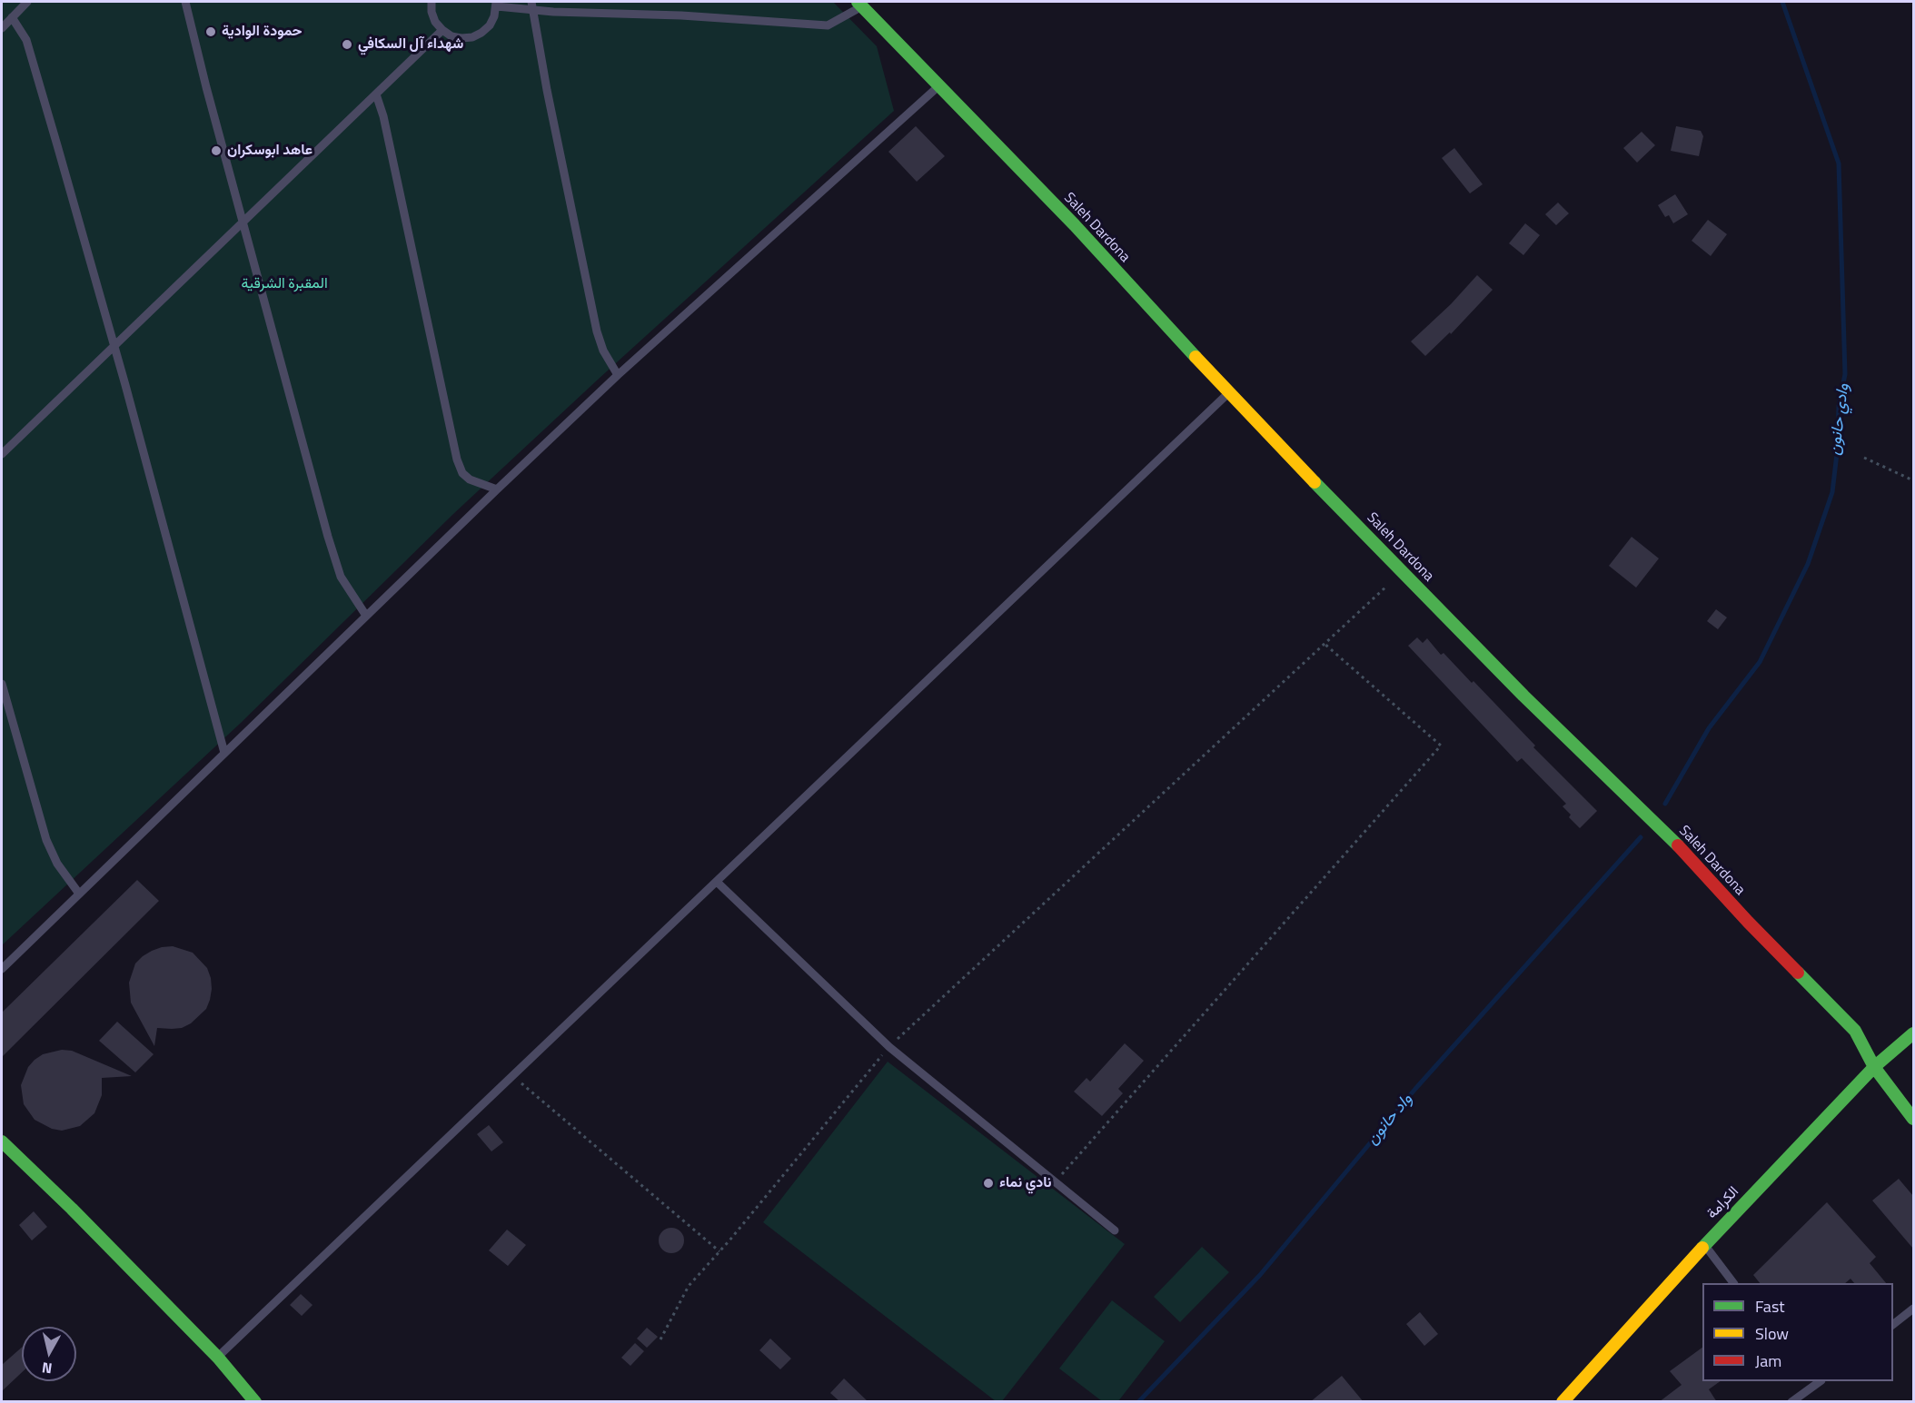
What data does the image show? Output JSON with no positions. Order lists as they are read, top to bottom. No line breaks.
{"streets":{"street":["Saleh Dardona","الكرامة"]},"crossings":[["Saleh Dardona","الكرامة"]],"water":["وادي حانون","واد حانون"],"parks":["المقبرة الشرقية"],"places":["حمودة الوادية","شهداء آل السكافي","عاهد ابوسكران","نادي نماء"],"legend":["Fast","Slow","Jam"],"north":"bottom"}
